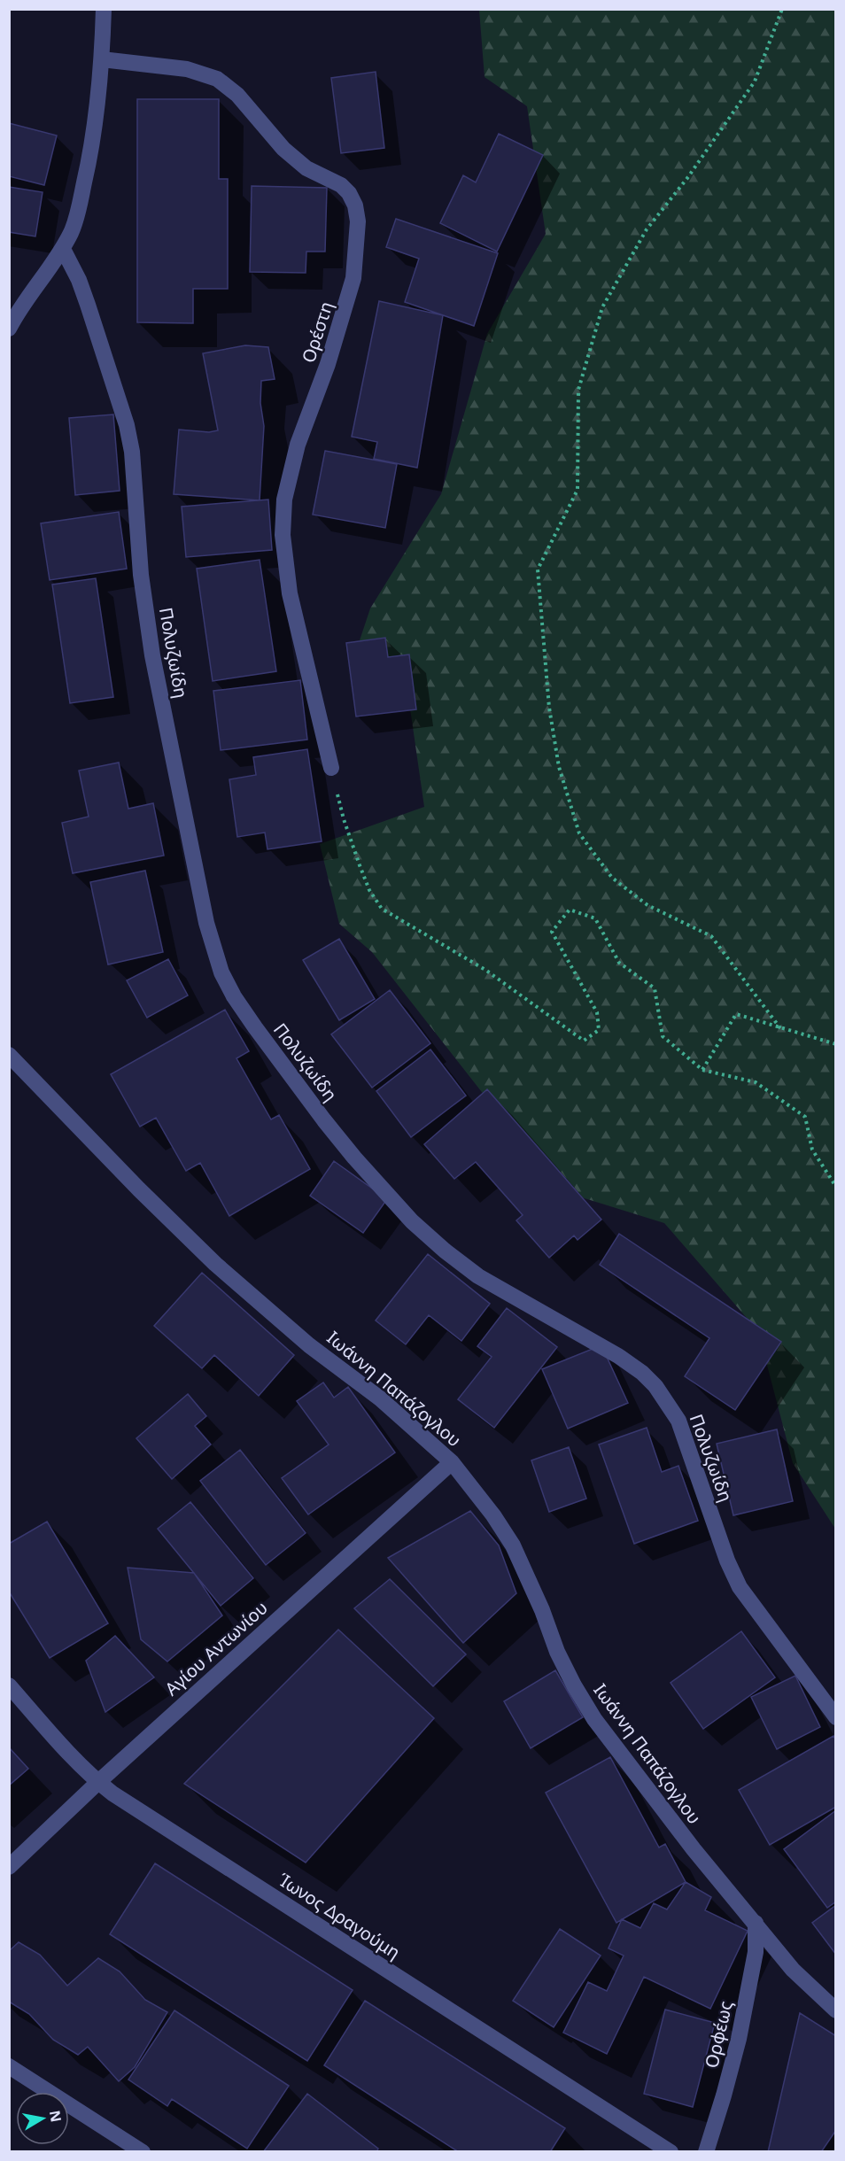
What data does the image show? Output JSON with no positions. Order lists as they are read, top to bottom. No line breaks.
{"streets":{"street":["Ορέστη","Πολυζωίδη","Ιωάννη Παπάζογλου","Αγίου Αντωνίου","Ίωνος Δραγούμη","Ορφέως"]},"crossings":[["Ιωάννη Παπάζογλου","Αγίου Αντωνίου"],["Ιωάννη Παπάζογλου","Ορφέως"],["Αγίου Αντωνίου","Ίωνος Δραγούμη"]],"north":"right"}
